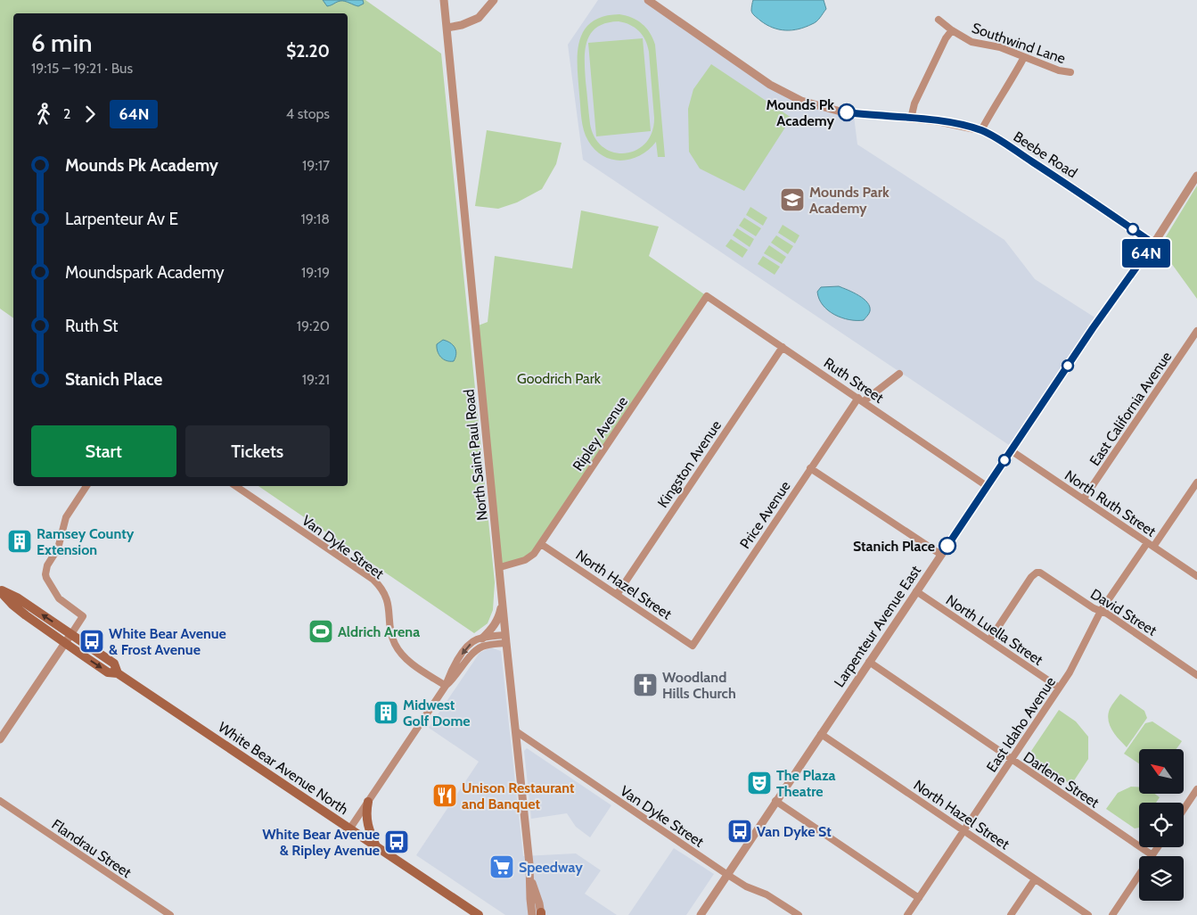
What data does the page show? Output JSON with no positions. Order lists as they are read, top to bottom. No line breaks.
{"streets":{"main road":["White Bear Avenue North"],"street":["Southwind Lane","Beebe Road","Ruth Street","East California Avenue","Ripley Avenue","North Saint Paul Road","Kingston Avenue","North Ruth Street","Price Avenue","Van Dyke Street","North Hazel Street","David Street","Larpenteur Avenue East","North Luella Street","East Idaho Avenue","Darlene Street","Flandrau Street"]},"crossings":[["Beebe Road","Larpenteur Avenue East"],["Ruth Street","Ripley Avenue"],["Ruth Street","Kingston Avenue"],["Ruth Street","Price Avenue"],["Ruth Street","Larpenteur Avenue East"],["East California Avenue","North Ruth Street"],["Ripley Avenue","North Saint Paul Road"],["Ripley Avenue","North Hazel Street"],["North Saint Paul Road","Van Dyke Street"],["Kingston Avenue","North Hazel Street"],["North Ruth Street","Larpenteur Avenue East"],["North Ruth Street","East Idaho Avenue"],["Price Avenue","North Hazel Street"],["Van Dyke Street","Larpenteur Avenue East"],["North Hazel Street","Larpenteur Avenue East"],["North Hazel Street","East Idaho Avenue"],["David Street","North Luella Street"],["David Street","East Idaho Avenue"],["Larpenteur Avenue East","North Luella Street"],["Larpenteur Avenue East","Darlene Street"],["North Luella Street","East Idaho Avenue"],["East Idaho Avenue","Darlene Street"]],"parks":["Goodrich Park"],"places":{"other":["Mounds Pk Academy","Stanich Place"],"school or university":["Mounds Park Academy"],"building":["Ramsey County Extension","Midwest Golf Dome"],"sports":["Aldrich Arena"],"bus stop":["White Bear Avenue & Frost Avenue","Van Dyke St","White Bear Avenue & Ripley Avenue"],"church":["Woodland Hills Church"],"theatre":["The Plaza Theatre"],"restaurant":["Unison Restaurant and Banquet"],"supermarket":["Speedway"]},"lines":["bus line 64N"],"north":"top left","page":{"on_map":"64N","heading":["6 min","19:15 – 19:21 · Bus","$2.20"],"legs":["2","64N","4 stops"],"list":[{"name":"Mounds Pk Academy","value":"19:17"},{"name":"Larpenteur Av E","value":"19:18"},{"name":"Moundspark Academy","value":"19:19"},{"name":"Ruth St","value":"19:20"},{"name":"Stanich Place","value":"19:21"}],"buttons":["Start","Tickets"]}}
